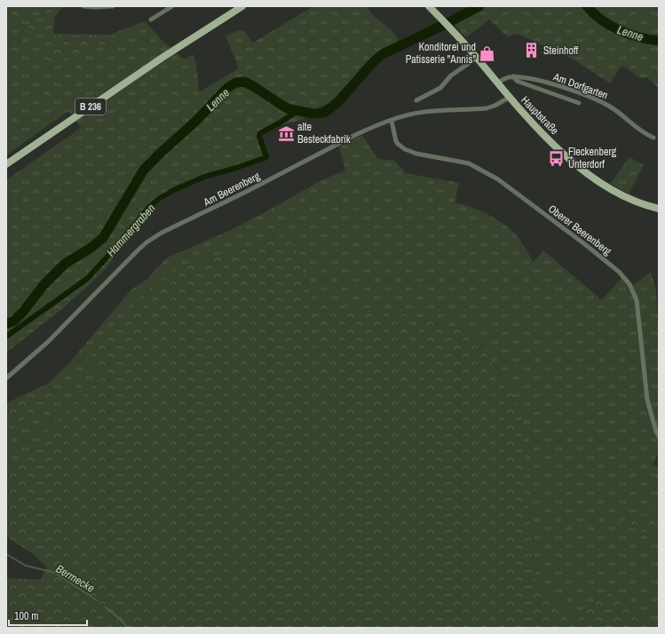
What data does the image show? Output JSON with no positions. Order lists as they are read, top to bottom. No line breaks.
{"streets":{"main road":["B 236","Hauptstraße"],"street":["Am Dorfgarten","Am Beerenberg","Oberer Beerenberg"]},"crossings":[["Hauptstraße","Am Beerenberg"],["Am Beerenberg","Oberer Beerenberg"]],"water":["Lenne","Hammergraben","Bermecke"],"places":{"building":["Steinhoff"],"shop":["Konditorei und Patisserie \"Annis\""],"museum":["alte Besteckfabrik"],"bus stop":["Fleckenberg Unterdorf"]},"scale_bar":"100 m"}
